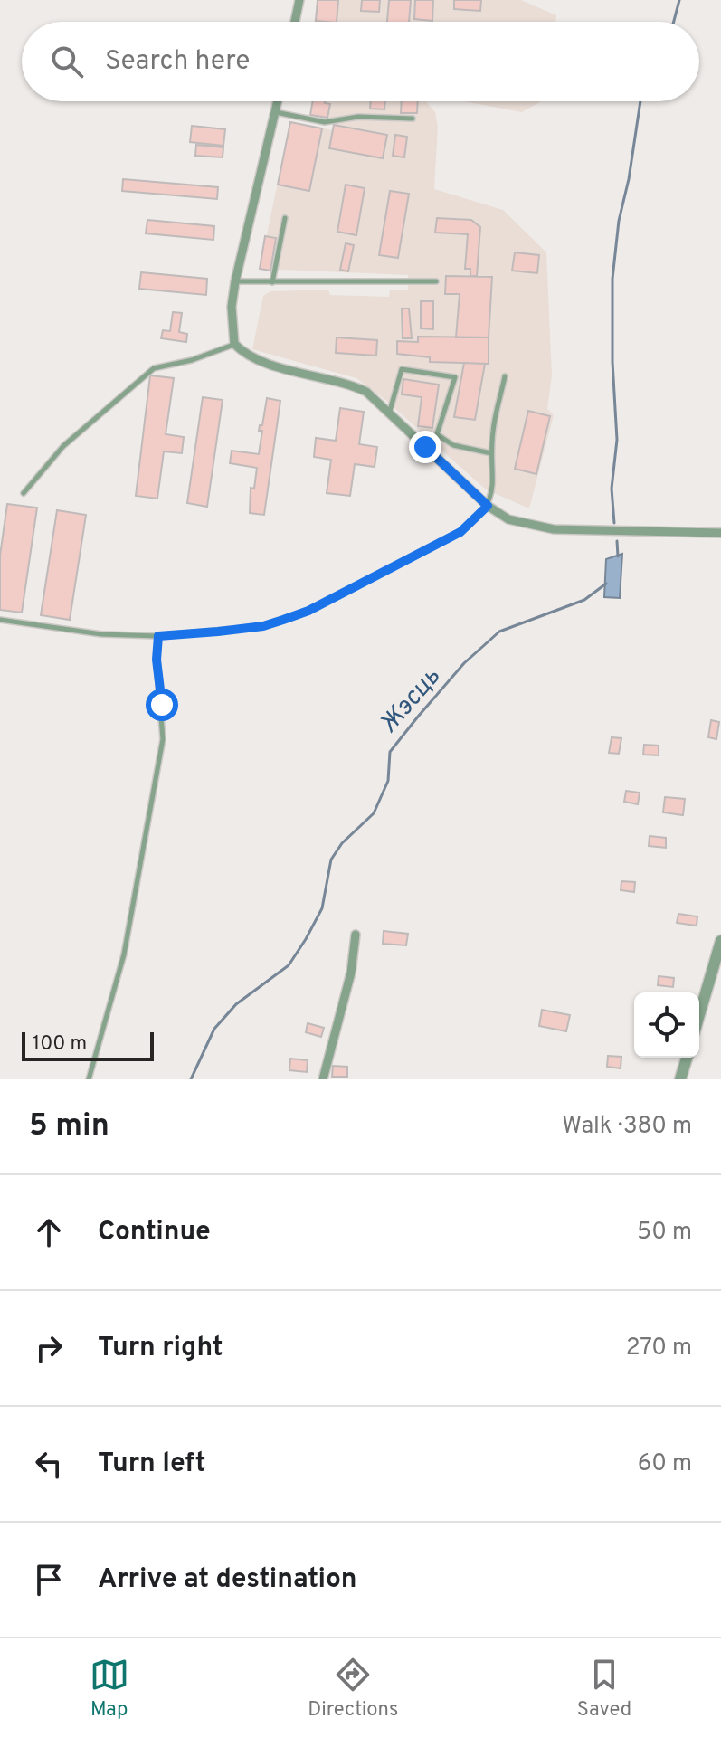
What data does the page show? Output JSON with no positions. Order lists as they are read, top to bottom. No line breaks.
{"water":["Жэсць"],"scale_bar":"100 m","page":{"search":"Search here","scale":"100 m","heading":["5 min","Walk · 380 m"],"list":[["Continue","50 m"],["Turn right","270 m"],["Turn left","60 m"],"Arrive at destination"],"nav":["Map","Directions","Saved"]}}
